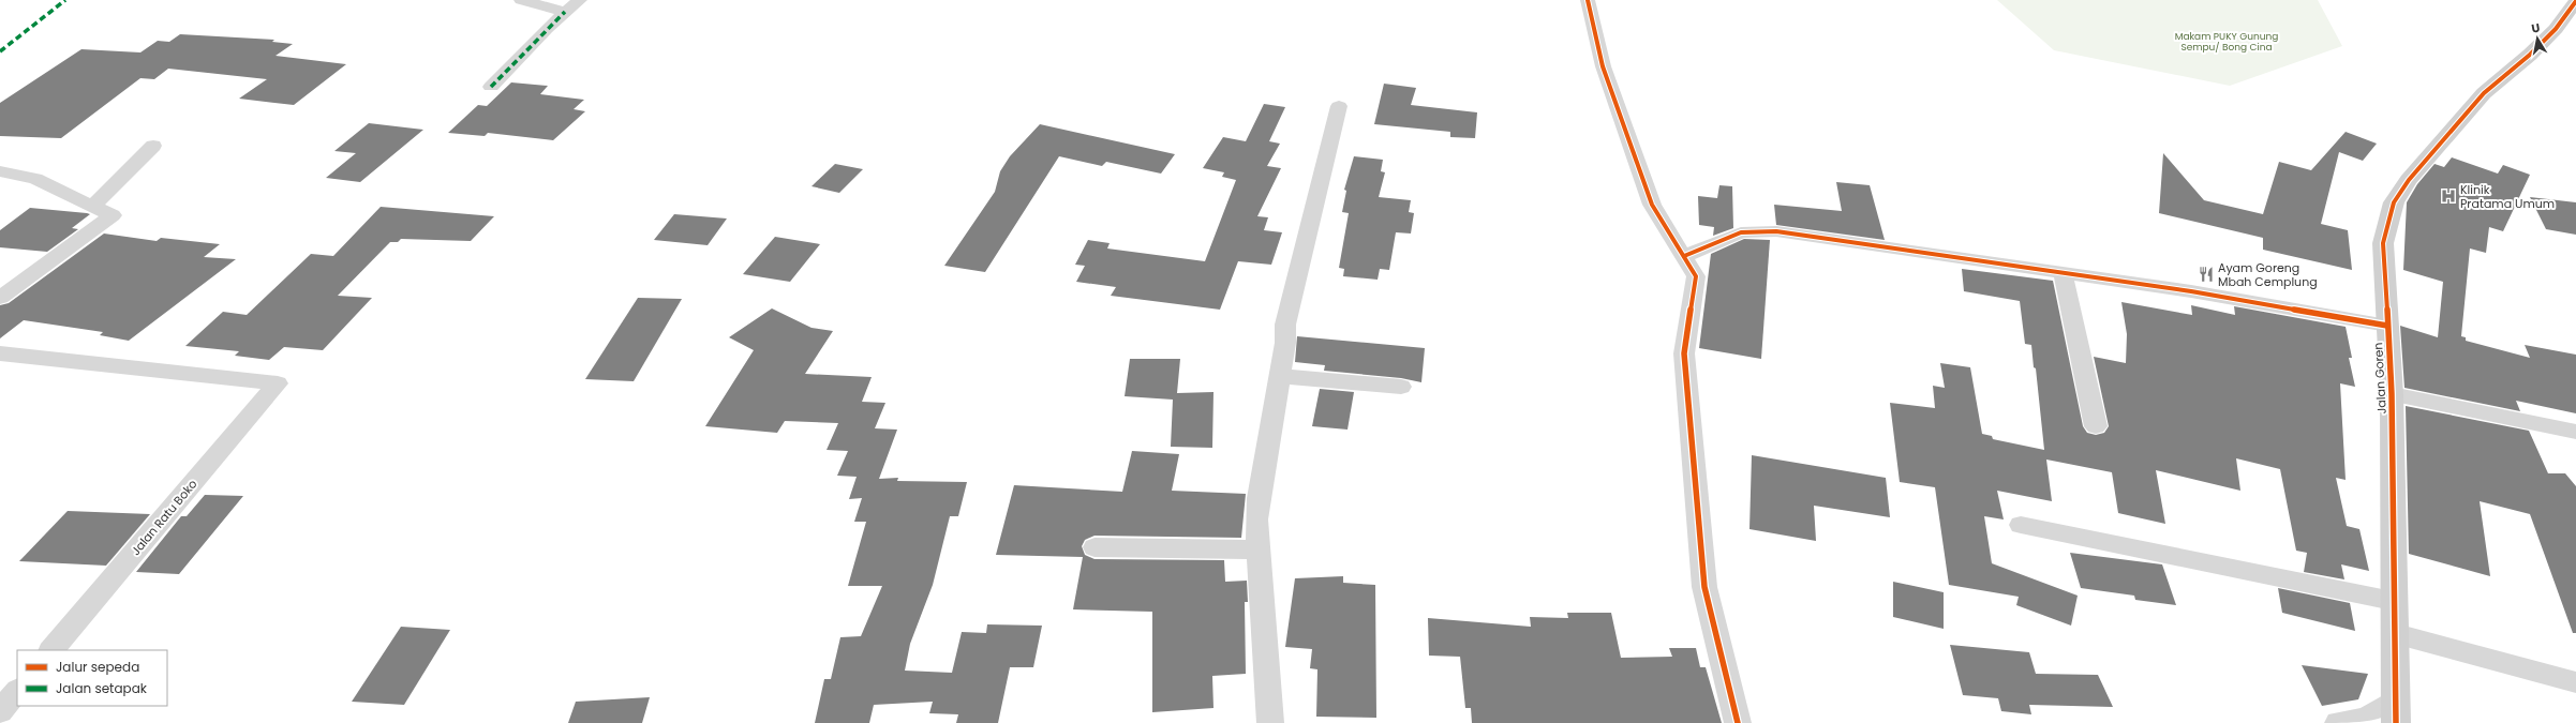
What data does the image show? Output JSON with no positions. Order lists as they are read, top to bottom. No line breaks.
{"streets":{"street":["Jalan Goren","Jalan Ratu Boko"]},"parks":["Makam PUKY Gunung Sempu/ Bong Cina"],"places":{"hospital":["Klinik Pratama Umum"],"restaurant":["Ayam Goreng Mbah Cemplung"]},"legend":["Jalur sepeda","Jalan setapak"],"north":"top"}
